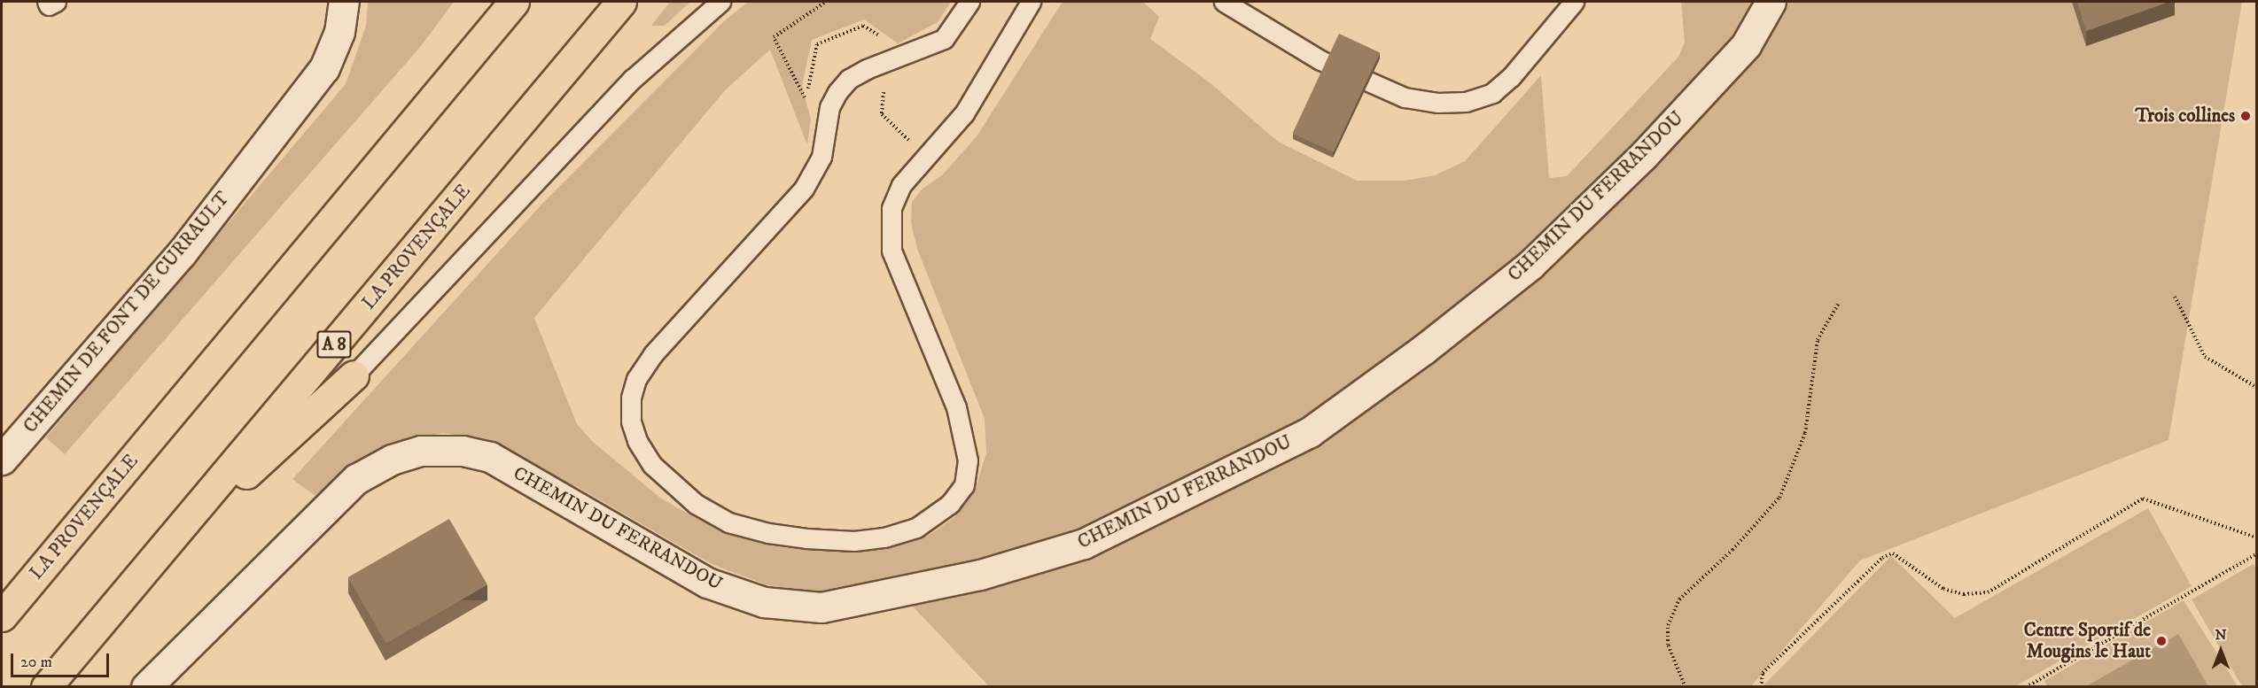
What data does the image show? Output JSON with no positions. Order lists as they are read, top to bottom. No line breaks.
{"streets":{"highway":["LA PROVENÇALE","A 8"],"street":["CHEMIN DU FERRANDOU","CHEMIN DE FONT DE CURRAULT"]},"places":["Trois collines","Centre Sportif de Mougins le Haut"],"scale_bar":"20 m","north":"top"}
